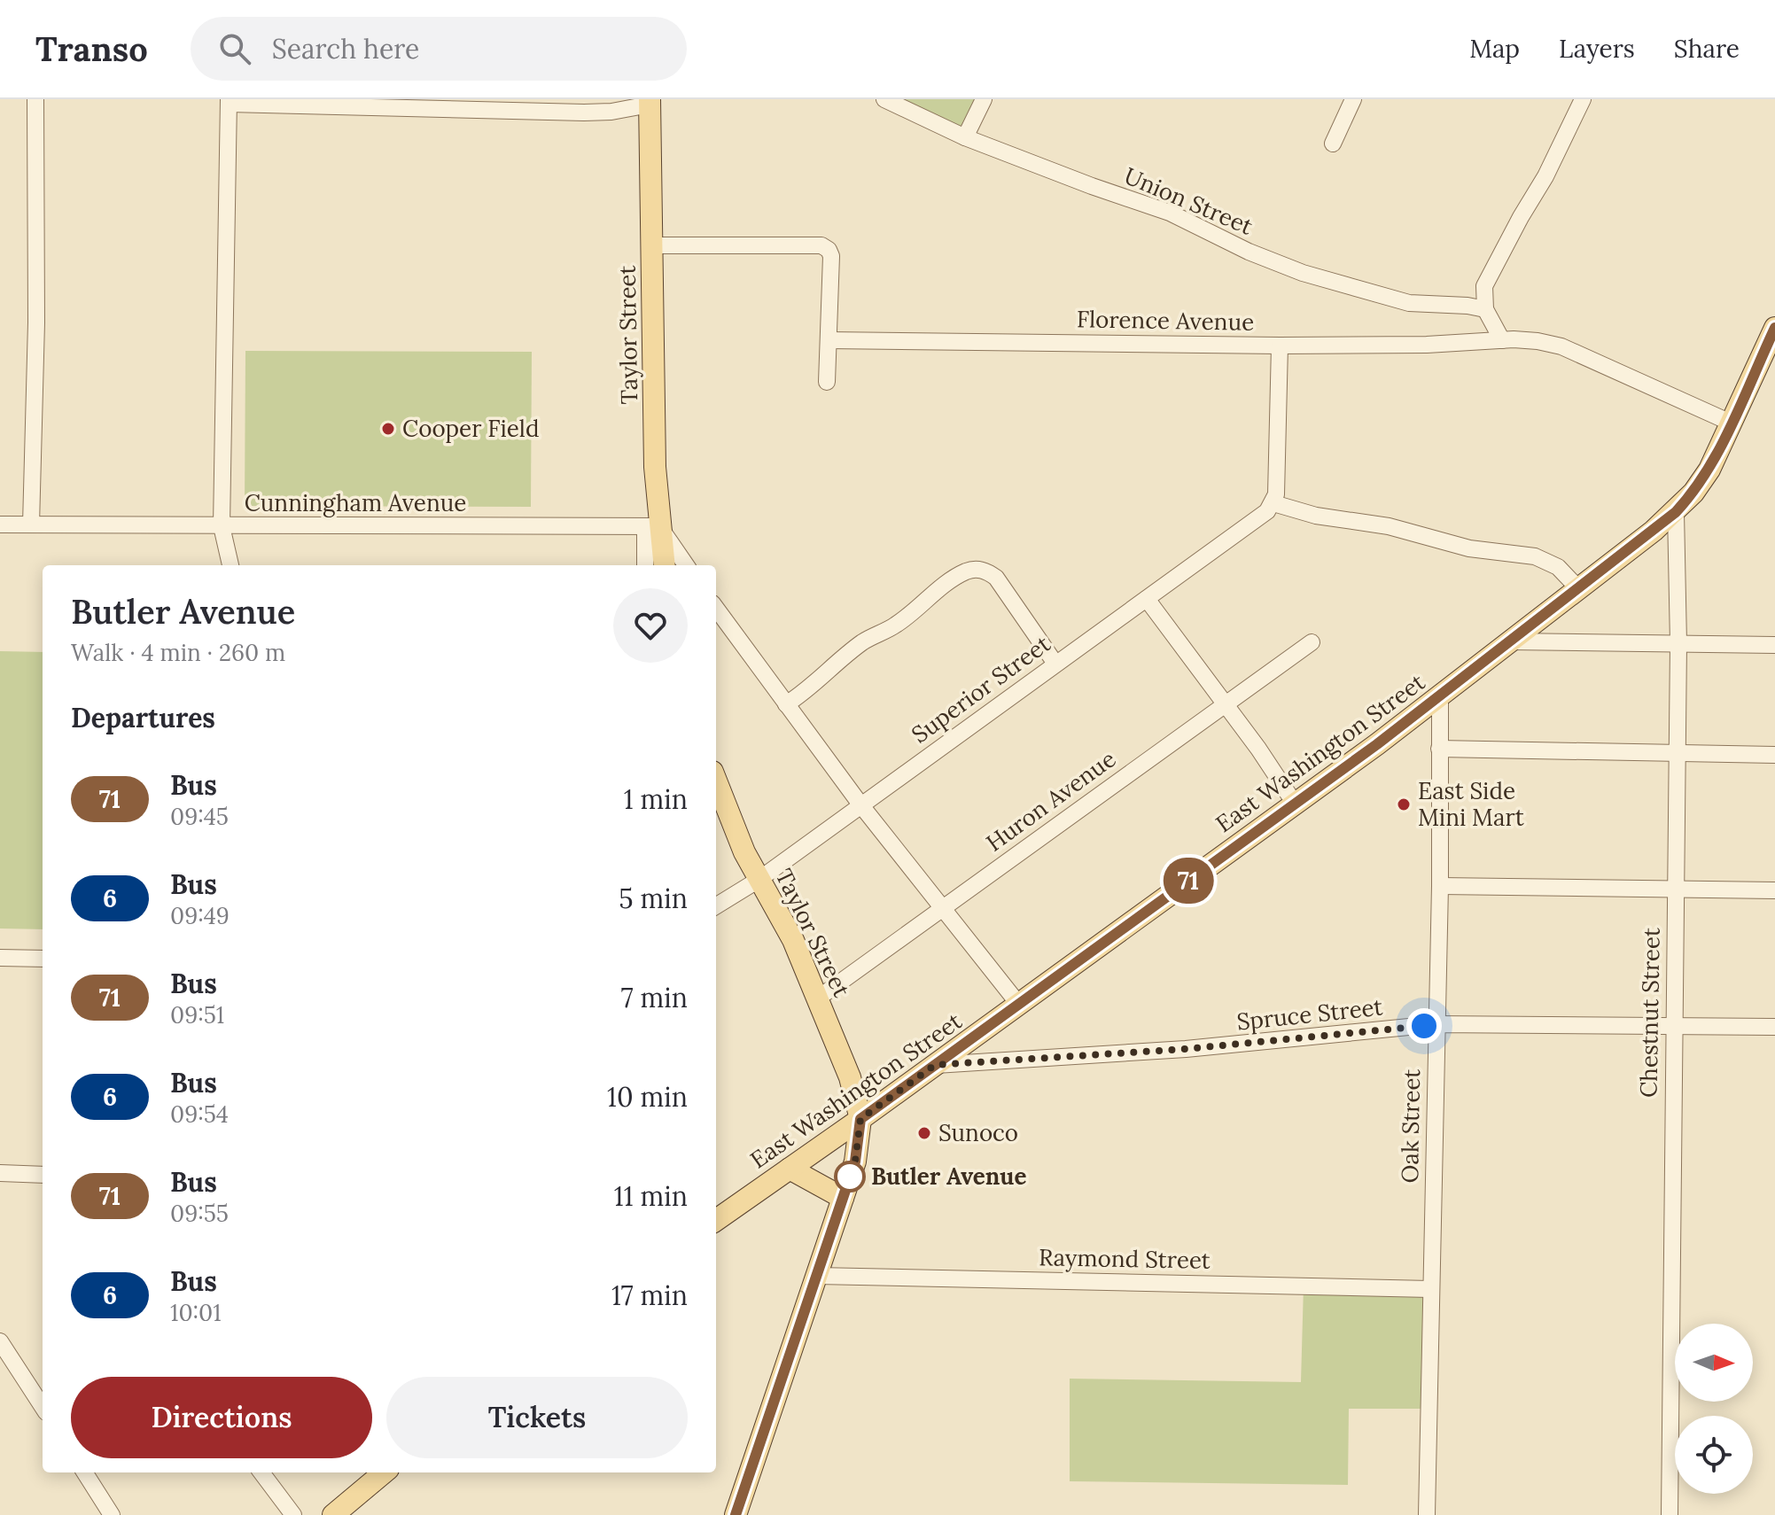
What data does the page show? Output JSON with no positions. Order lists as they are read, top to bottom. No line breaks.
{"streets":{"main road":["Taylor Street","East Washington Street"],"street":["Union Street","Florence Avenue","Cunningham Avenue","Superior Street","Huron Avenue","Chestnut Street","Spruce Street","Oak Street","Raymond Street"]},"crossings":[["Taylor Street","Cunningham Avenue"],["Taylor Street","Superior Street"],["Taylor Street","East Washington Street"],["Taylor Street","Huron Avenue"],["East Washington Street","Chestnut Street"],["East Washington Street","Spruce Street"],["East Washington Street","Oak Street"],["Chestnut Street","Spruce Street"],["Spruce Street","Oak Street"],["Oak Street","Raymond Street"]],"places":["Cooper Field","East Side Mini Mart","Sunoco","Butler Avenue"],"lines":["bus line 71"],"north":"right","page":{"header":"Transo","search":"Search here","nav":["Map","Layers","Share"],"on_map":"71","heading":[["Butler Avenue","Walk · 4 min · 260 m"],"Departures"],"list":[{"mark":"71","name":"Bus","note":"09:45","value":"1 min"},{"mark":"6","name":"Bus","note":"09:49","value":"5 min"},{"mark":"71","name":"Bus","note":"09:51","value":"7 min"},{"mark":"6","name":"Bus","note":"09:54","value":"10 min"},{"mark":"71","name":"Bus","note":"09:55","value":"11 min"},{"mark":"6","name":"Bus","note":"10:01","value":"17 min"}],"buttons":["Directions","Tickets"]}}
